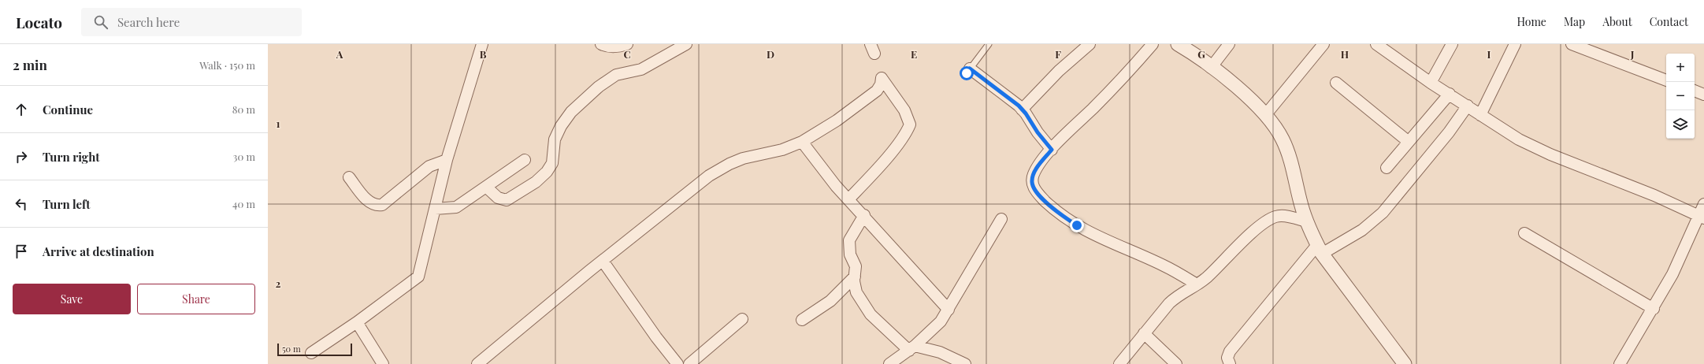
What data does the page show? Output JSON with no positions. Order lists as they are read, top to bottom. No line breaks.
{"scale_bar":"50 m","page":{"header":"Locato","search":"Search here","nav":["Home","Map","About","Contact"],"heading":["2 min","Walk · 150 m"],"map_buttons":["+","−"],"list":[["Continue","80 m"],["Turn right","30 m"],["Turn left","40 m"],"Arrive at destination"],"buttons":["Save","Share"],"scale":"50 m"},"grid":{"columns":["A","B","C","D","E","F","G","H","I","J"],"rows":["1","2"]}}
